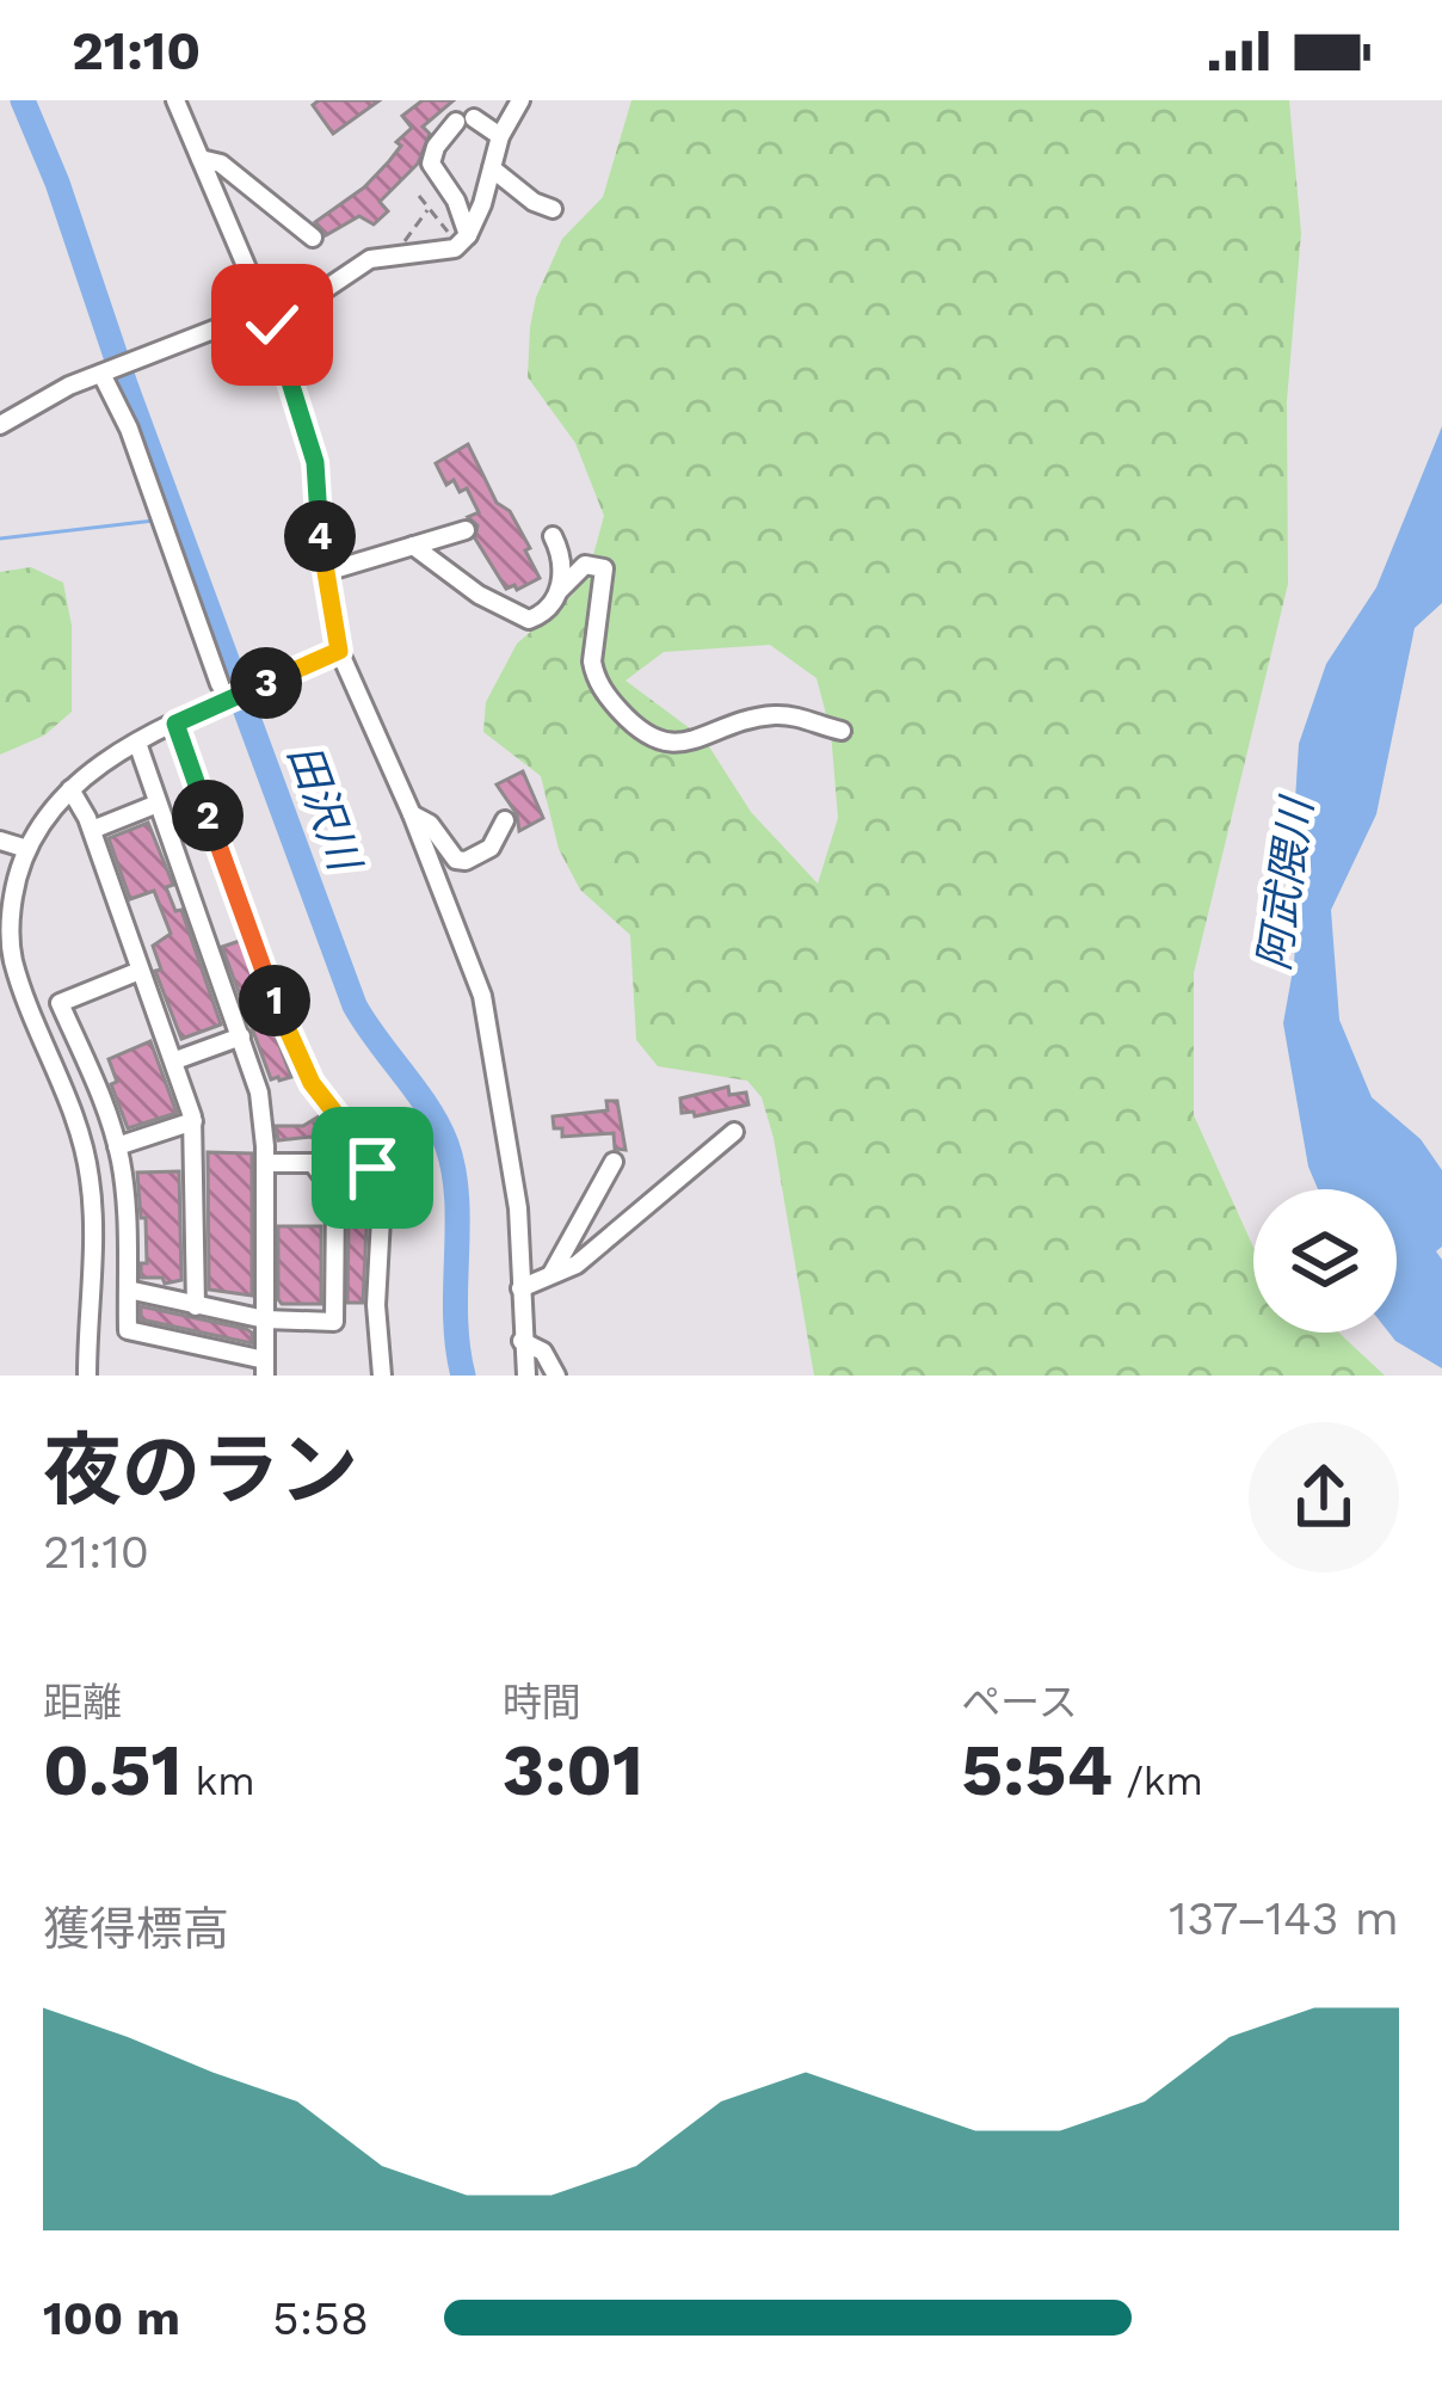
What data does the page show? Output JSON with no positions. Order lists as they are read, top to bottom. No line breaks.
{"water":["田沢川","阿武隈川"],"page":{"status":"21:10","pins":["4","3","2","1"],"heading":["夜のラン","21:10"],"stats":[["距離","0.51 km"],["時間","3:01"],["ペース","5:54 /km"]],"chart":["獲得標高","137–143 m"],"list":[{"name":"100 m","note":"5:58"}]}}
